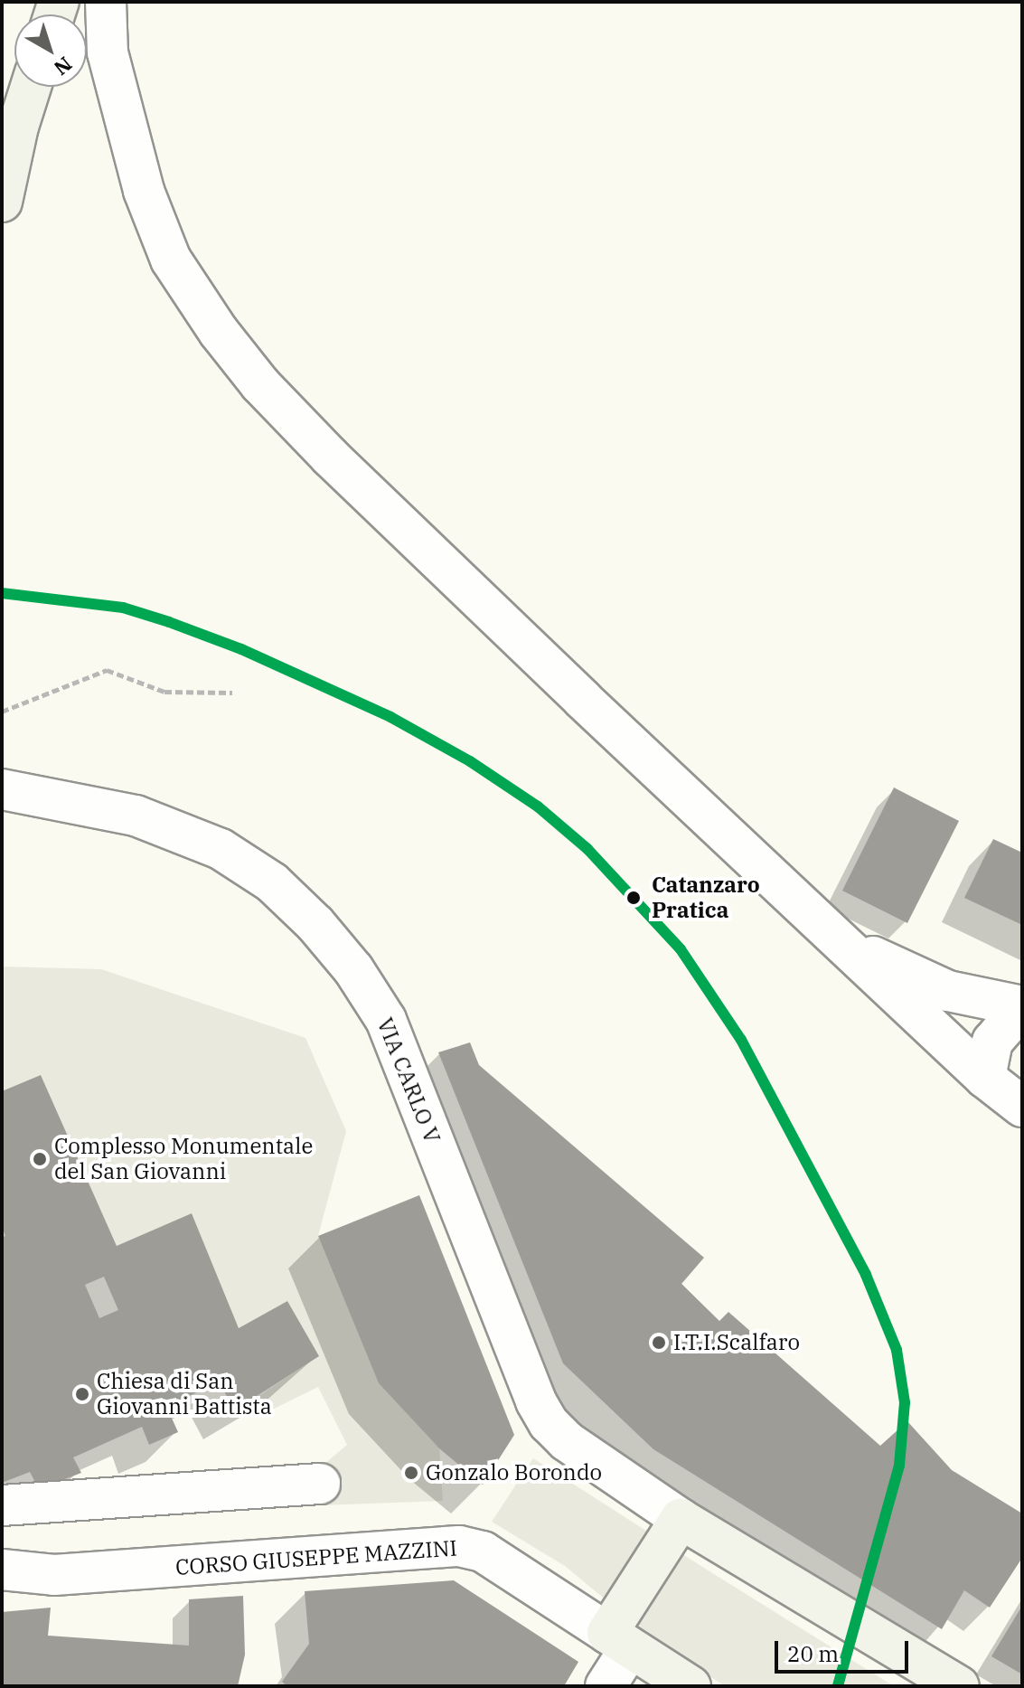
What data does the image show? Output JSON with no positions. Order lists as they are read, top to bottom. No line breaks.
{"streets":{"street":["VIA CARLO V","CORSO GIUSEPPE MAZZINI"]},"places":["Catanzaro Pratica","Complesso Monumentale del San Giovanni","I.T.I.Scalfaro","Chiesa di San Giovanni Battista","Gonzalo Borondo"],"scale_bar":"20 m","north":"bottom right"}
